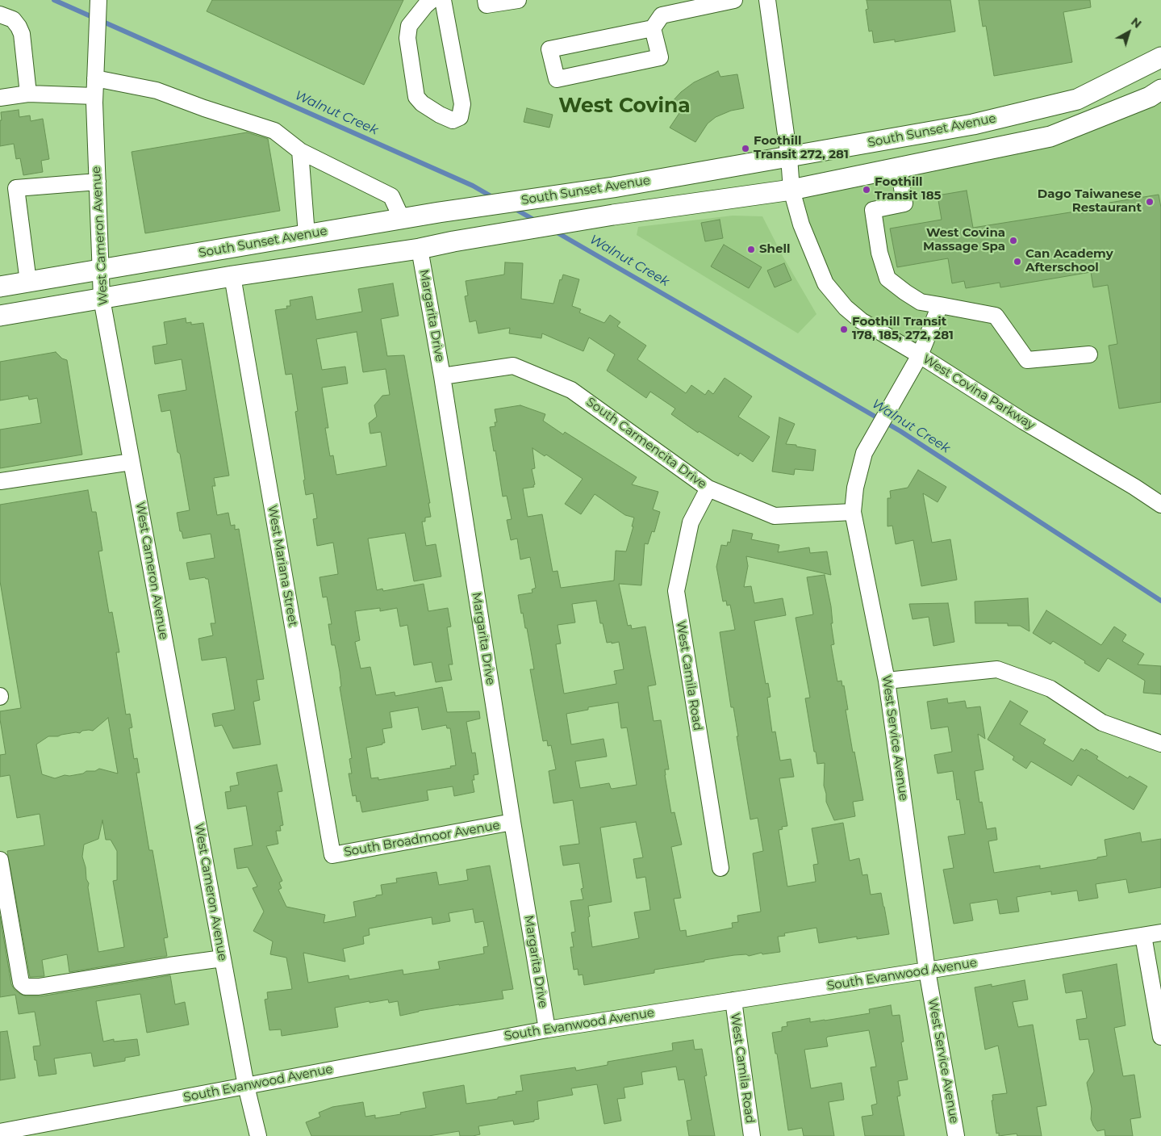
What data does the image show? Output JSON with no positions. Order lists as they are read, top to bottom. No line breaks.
{"streets":{"main road":["South Sunset Avenue"],"street":["West Cameron Avenue","Margarita Drive","West Covina Parkway","South Carmencita Drive","West Mariana Street","West Camila Road","West Service Avenue","South Broadmoor Avenue","South Evanwood Avenue"]},"crossings":[["South Sunset Avenue","West Cameron Avenue"],["South Sunset Avenue","West Covina Parkway"],["West Cameron Avenue","South Evanwood Avenue"],["Margarita Drive","South Carmencita Drive"],["Margarita Drive","South Broadmoor Avenue"],["Margarita Drive","South Evanwood Avenue"],["West Covina Parkway","West Service Avenue"],["South Carmencita Drive","West Camila Road"],["South Carmencita Drive","West Service Avenue"],["West Mariana Street","South Broadmoor Avenue"],["West Camila Road","South Evanwood Avenue"],["West Service Avenue","South Evanwood Avenue"]],"districts":["West Covina"],"water":["Walnut Creek"],"places":["Foothill Transit 272, 281","Foothill Transit 185","Dago Taiwanese Restaurant","West Covina Massage Spa","Shell","Can Academy Afterschool","Foothill Transit 178, 185, 272, 281"],"north":"top right"}
